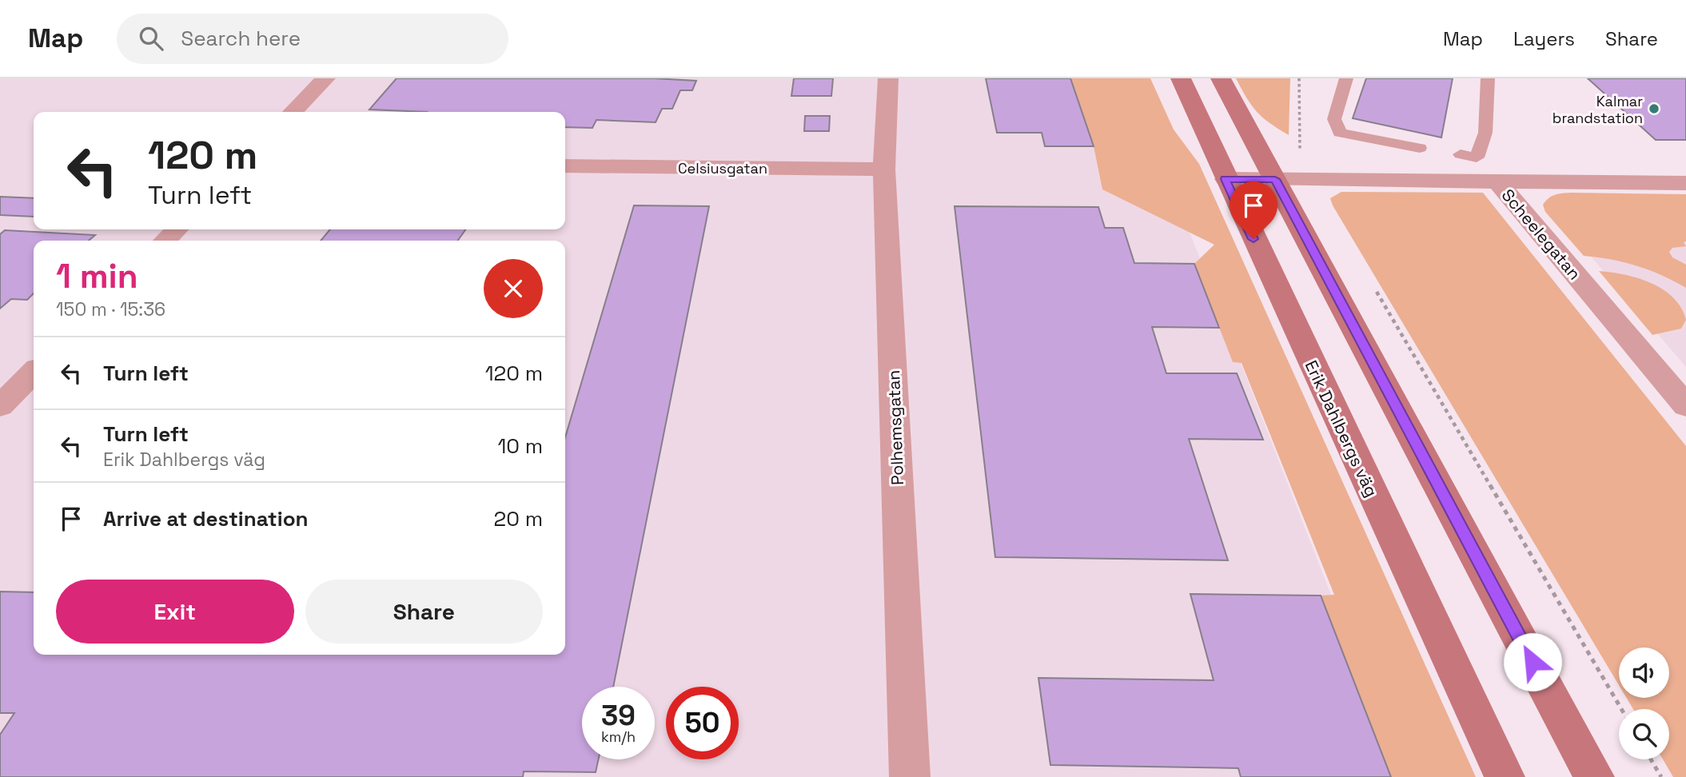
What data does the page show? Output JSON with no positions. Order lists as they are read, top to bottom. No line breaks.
{"streets":{"main road":["Erik Dahlbergs väg"],"street":["Celsiusgatan","Scheelegatan","Polhemsgatan"]},"crossings":[["Celsiusgatan","Polhemsgatan"]],"places":["Kalmar brandstation"],"page":{"header":"Map","search":"Search here","nav":["Map","Layers","Share"],"turn":["120 m","Turn left"],"heading":["1 min","150 m · 15:36"],"list":[{"name":"Turn left","value":"120 m"},{"name":"Turn left","note":"Erik Dahlbergs väg","value":"10 m"},{"name":"Arrive at destination","value":"20 m"}],"buttons":["Exit","Share"],"speed":"39 km/h","limit":"50"}}
